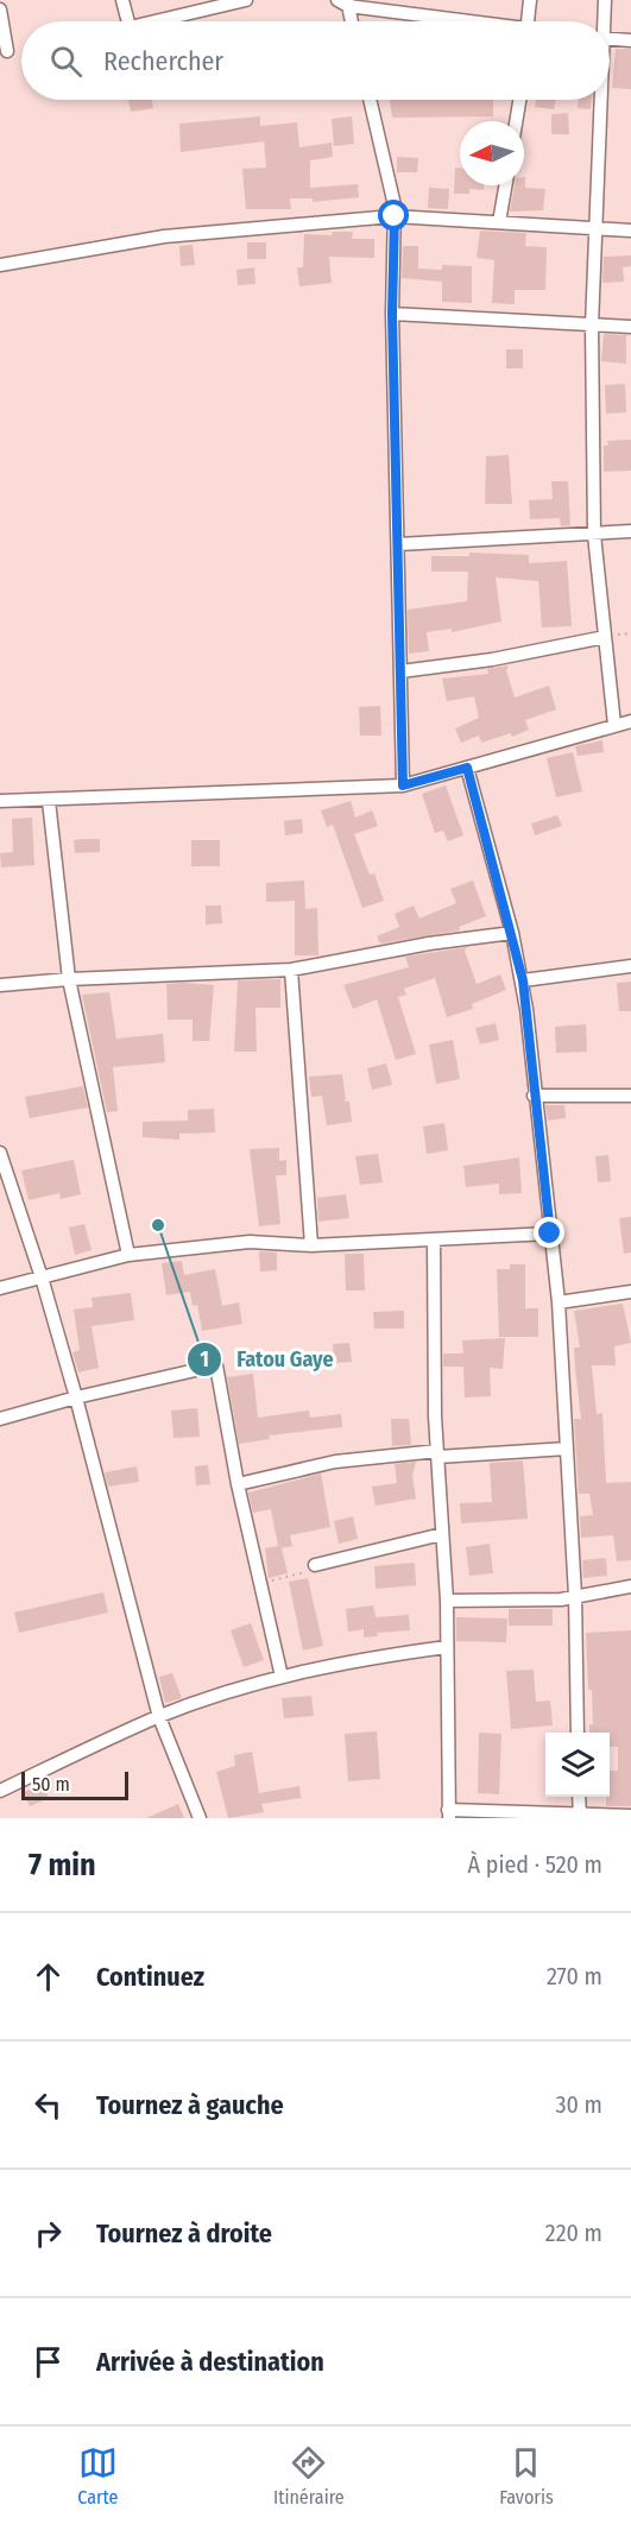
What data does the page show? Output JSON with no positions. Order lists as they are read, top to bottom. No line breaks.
{"places":["Fatou Gaye"],"scale_bar":"50 m","north":"left","page":{"search":"Rechercher","scale":"50 m","heading":["7 min","À pied · 520 m"],"list":[["Continuez","270 m"],["Tournez à gauche","30 m"],["Tournez à droite","220 m"],"Arrivée à destination"],"nav":["Carte","Itinéraire","Favoris"]}}
